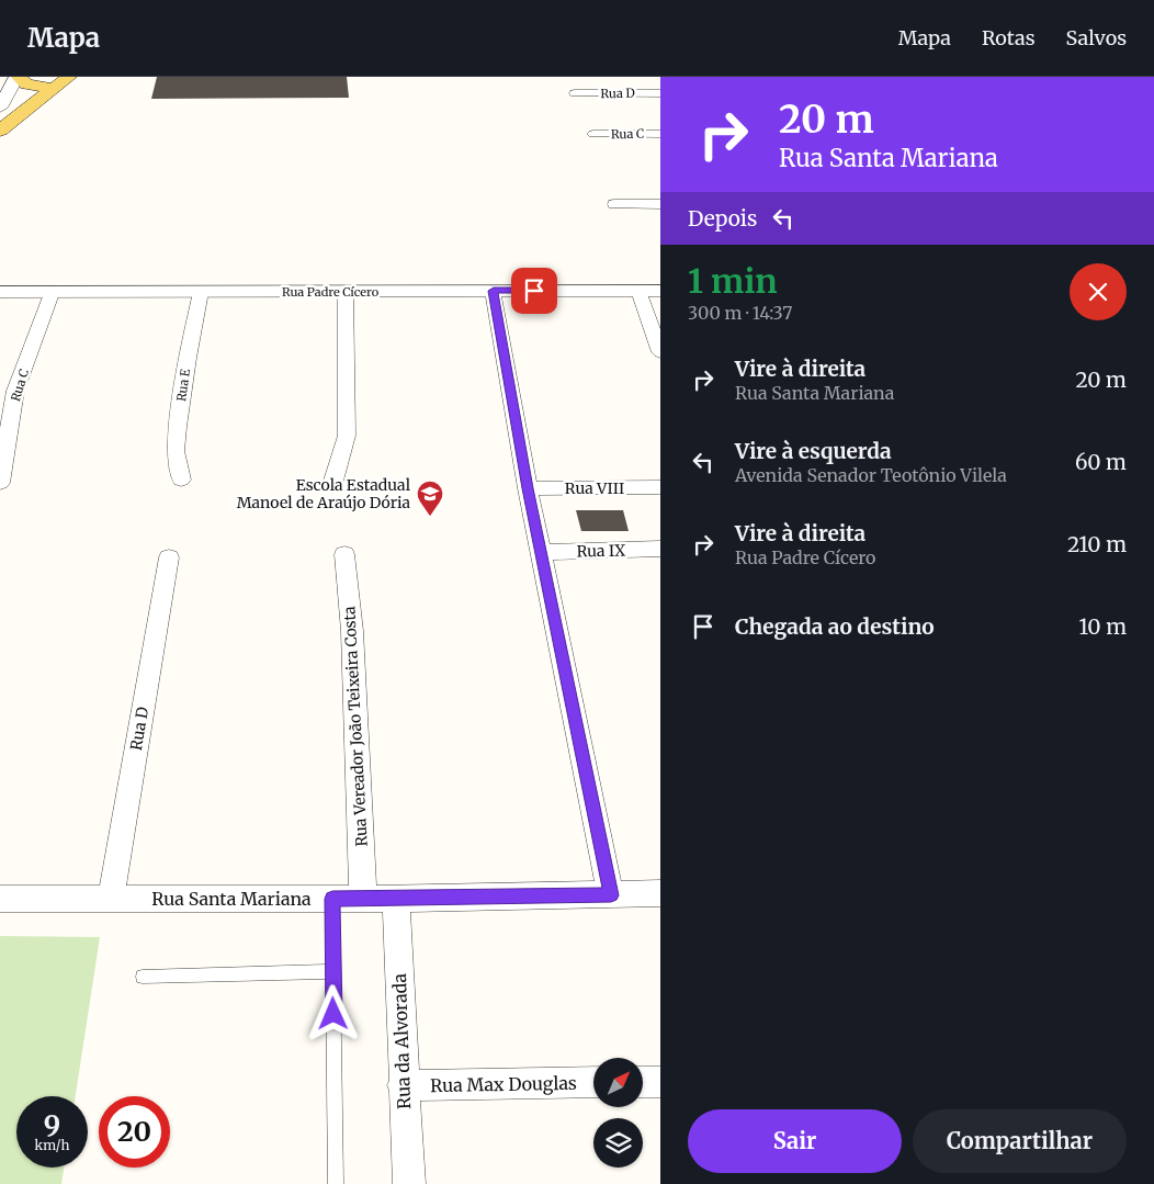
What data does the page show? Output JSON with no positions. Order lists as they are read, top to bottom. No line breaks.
{"streets":{"street":["Rua D","Rua C","Rua Padre Cícero","Rua E","Rua VIII","Rua IX","Rua Vereador João Teixeira Costa","Rua Santa Mariana","Rua da Alvorada","Rua Max Douglas"]},"crossings":[["Rua D","Rua Santa Mariana"],["Rua C","Rua Padre Cícero"],["Rua Padre Cícero","Rua E"],["Rua Vereador João Teixeira Costa","Rua Santa Mariana"],["Rua Santa Mariana","Rua da Alvorada"],["Rua da Alvorada","Rua Max Douglas"]],"places":{"school or university":["Escola Estadual Manoel de Araújo Dória"]},"north":"top right","page":{"header":"Mapa","nav":["Mapa","Rotas","Salvos"],"turn":["20 m","Rua Santa Mariana"],"then":"Depois","heading":["1 min","300 m · 14:37"],"list":[{"name":"Vire à direita","note":"Rua Santa Mariana","value":"20 m"},{"name":"Vire à esquerda","note":"Avenida Senador Teotônio Vilela","value":"60 m"},{"name":"Vire à direita","note":"Rua Padre Cícero","value":"210 m"},{"name":"Chegada ao destino","value":"10 m"}],"speed":"9 km/h","limit":"20","buttons":["Sair","Compartilhar"]}}
